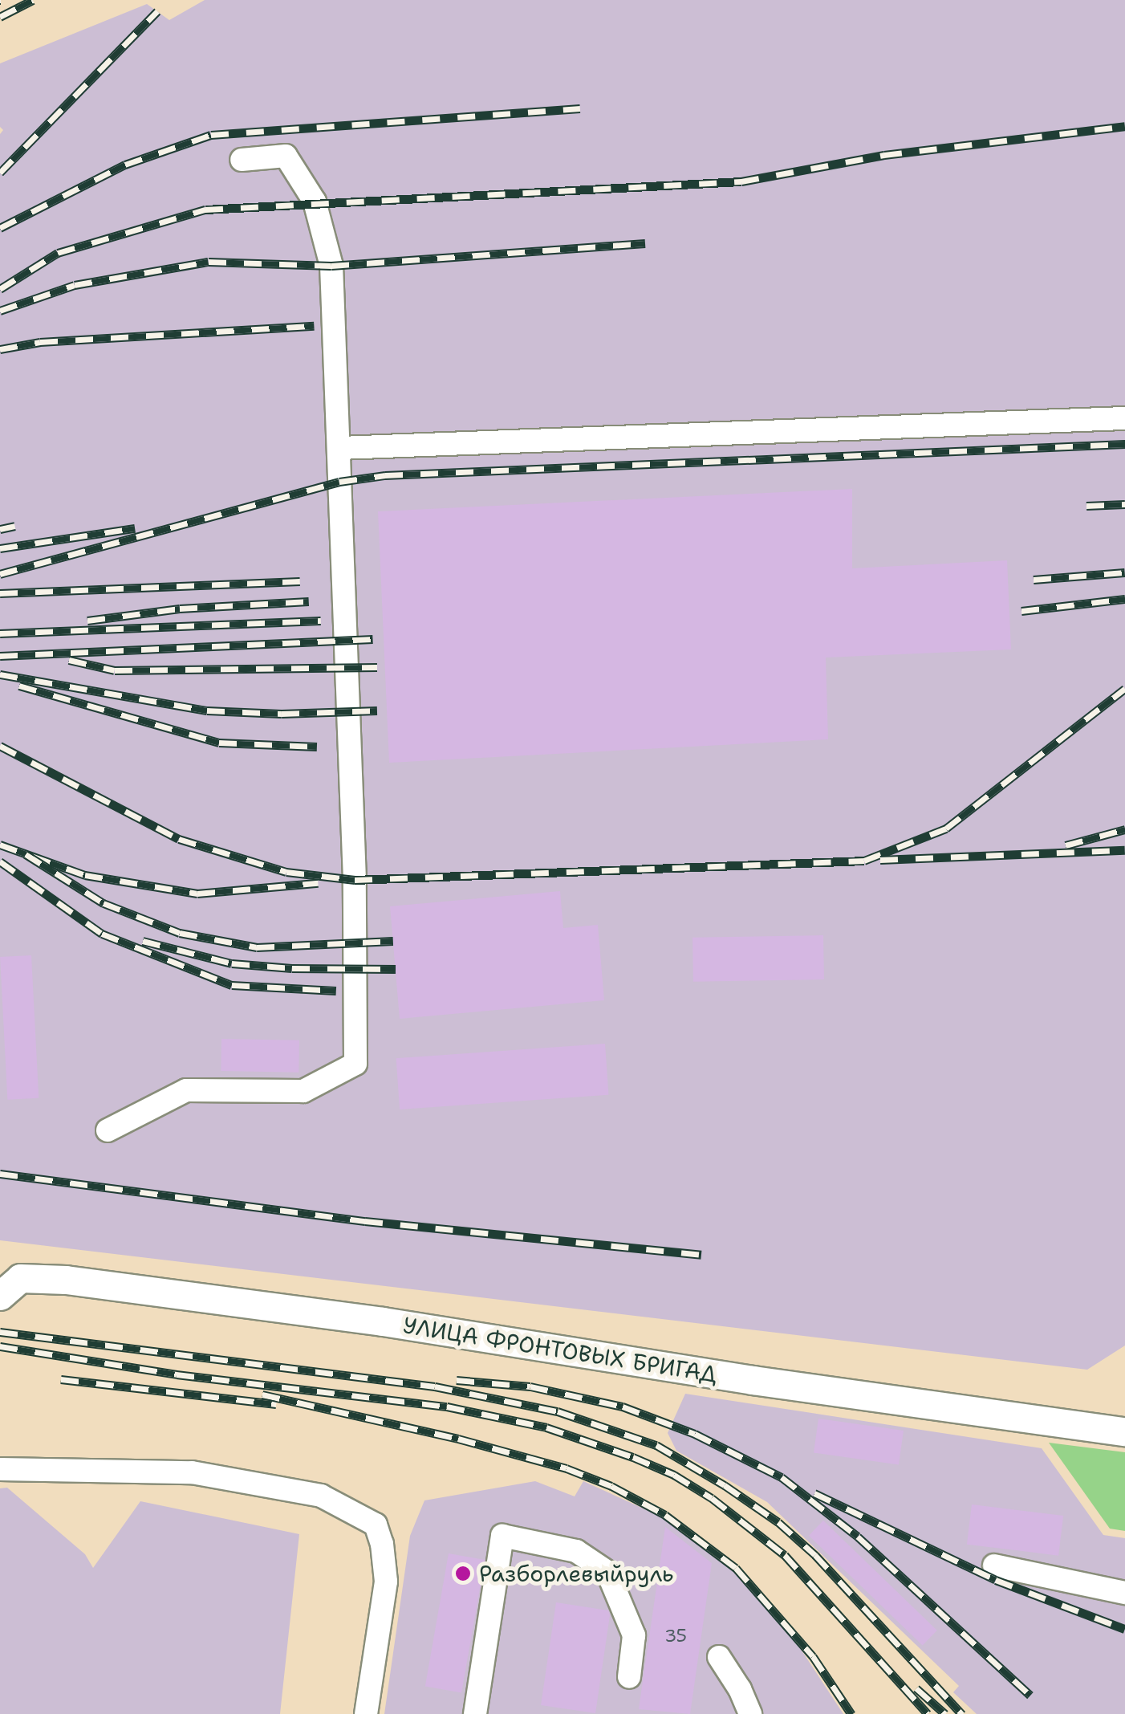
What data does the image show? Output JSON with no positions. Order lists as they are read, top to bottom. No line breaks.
{"streets":{"main road":["УЛИЦА ФРОНТОВЫХ БРИГАД"]},"places":["Разборлевыйруль"],"house_numbers":["35"]}
